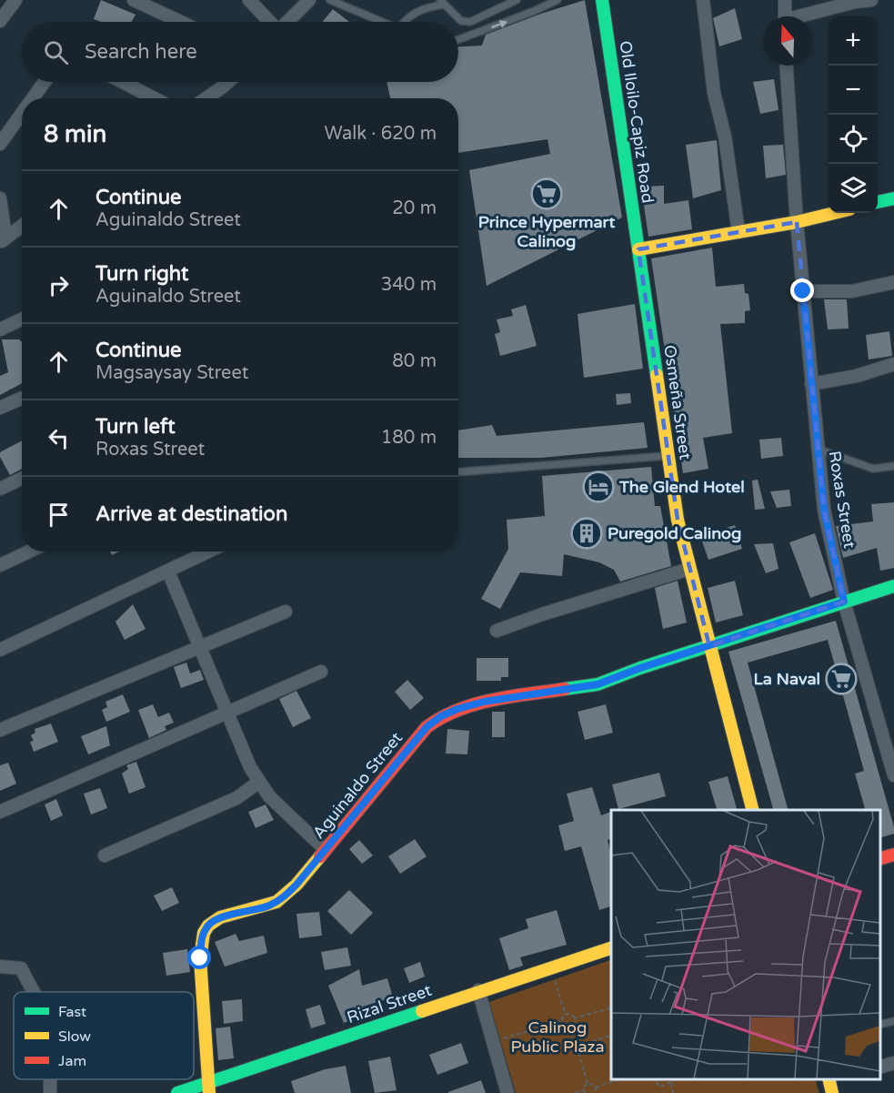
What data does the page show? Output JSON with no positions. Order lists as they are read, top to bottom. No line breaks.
{"streets":{"street":["Old Iloilo-Capiz Road","Osmeña Street","Roxas Street","Aguinaldo Street","Rizal Street"]},"crossings":[["Old Iloilo-Capiz Road","Osmeña Street"],["Osmeña Street","Aguinaldo Street"],["Roxas Street","Aguinaldo Street"],["Aguinaldo Street","Rizal Street"]],"parks":["Calinog Public Plaza"],"places":{"supermarket":["Prince Hypermart Calinog","La Naval"],"hotel":["The Glend Hotel"],"building":["Puregold Calinog"]},"legend":["Fast","Slow","Jam"],"north":"top","page":{"map_buttons":["+","−"],"search":"Search here","heading":["8 min","Walk · 620 m"],"list":[["Continue","Aguinaldo Street","20 m"],["Turn right","Aguinaldo Street","340 m"],["Continue","Magsaysay Street","80 m"],["Turn left","Roxas Street","180 m"],"Arrive at destination"]}}
